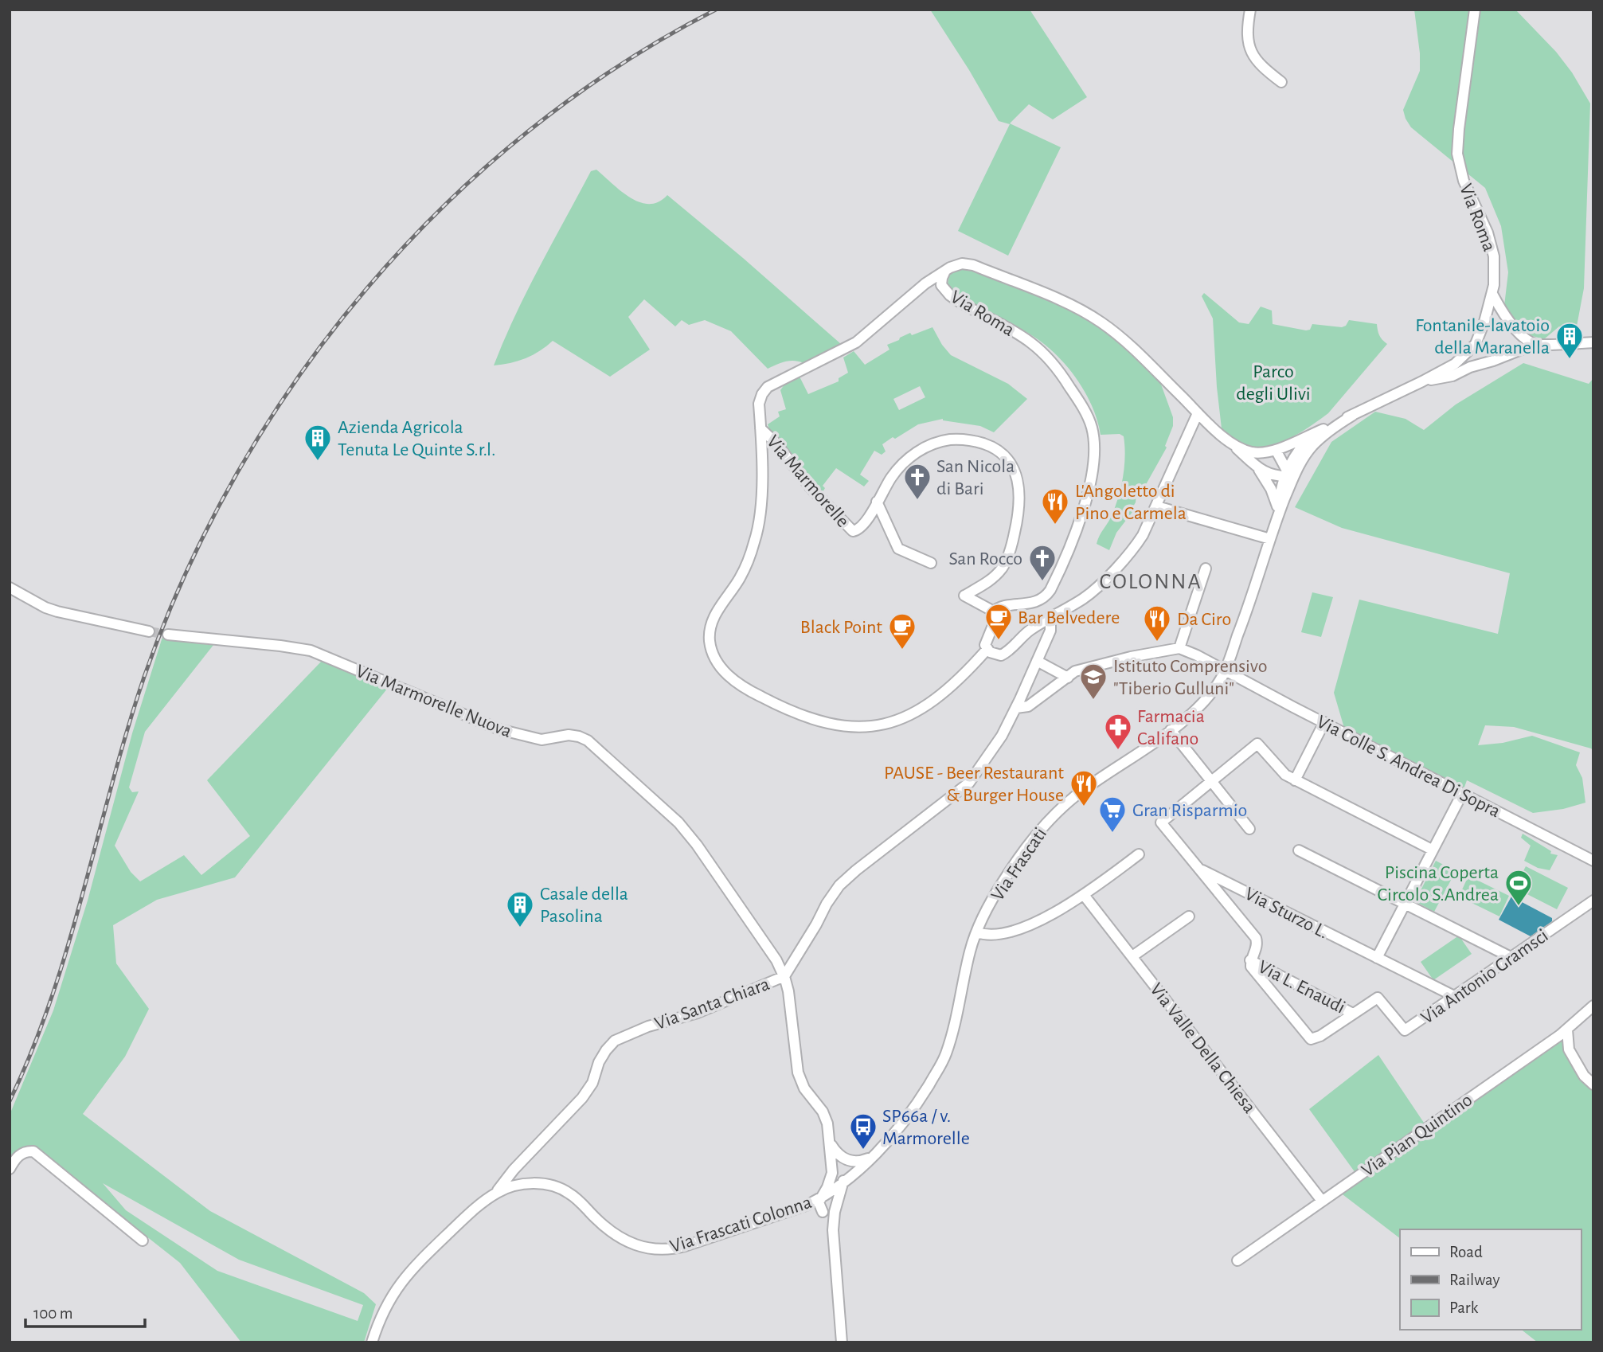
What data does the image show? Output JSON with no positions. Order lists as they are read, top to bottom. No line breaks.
{"streets":{"street":["Via Roma","Via Marmorelle","Via Marmorelle Nuova","Via Colle S. Andrea Di Sopra","Via Frascati","Via Sturzo L.","Via Antonio Gramsci","Via L. Enaudi","Via Santa Chiara","Via Valle Della Chiesa","Via Pian Quintino","Via Frascati Colonna"]},"crossings":[["Via Roma","Via Frascati"],["Via Marmorelle Nuova","Via Frascati"],["Via Marmorelle Nuova","Via Santa Chiara"],["Via Marmorelle Nuova","Via Frascati Colonna"],["Via Colle S. Andrea Di Sopra","Via Frascati"],["Via Frascati","Via Frascati Colonna"],["Via Sturzo L.","Via Antonio Gramsci"],["Via Antonio Gramsci","Via L. Enaudi"],["Via Santa Chiara","Via Frascati Colonna"],["Via Valle Della Chiesa","Via Pian Quintino"]],"districts":["COLONNA"],"parks":["Parco degli Ulivi"],"places":{"building":["Fontanile-lavatoio della Maranella","Azienda Agricola Tenuta Le Quinte S.r.l.","Casale della Pasolina"],"church":["San Nicola di Bari","San Rocco"],"restaurant":["L'Angoletto di Pino e Carmela","Da Ciro","PAUSE - Beer Restaurant & Burger House"],"cafe":["Bar Belvedere","Black Point"],"school or university":["Istituto Comprensivo \"Tiberio Gulluni\""],"pharmacy":["Farmacia Califano"],"supermarket":["Gran Risparmio"],"sports":["Piscina Coperta Circolo S.Andrea"],"bus stop":["SP66a / v. Marmorelle"]},"legend":["Road","Railway","Park"],"scale_bar":"100 m"}
